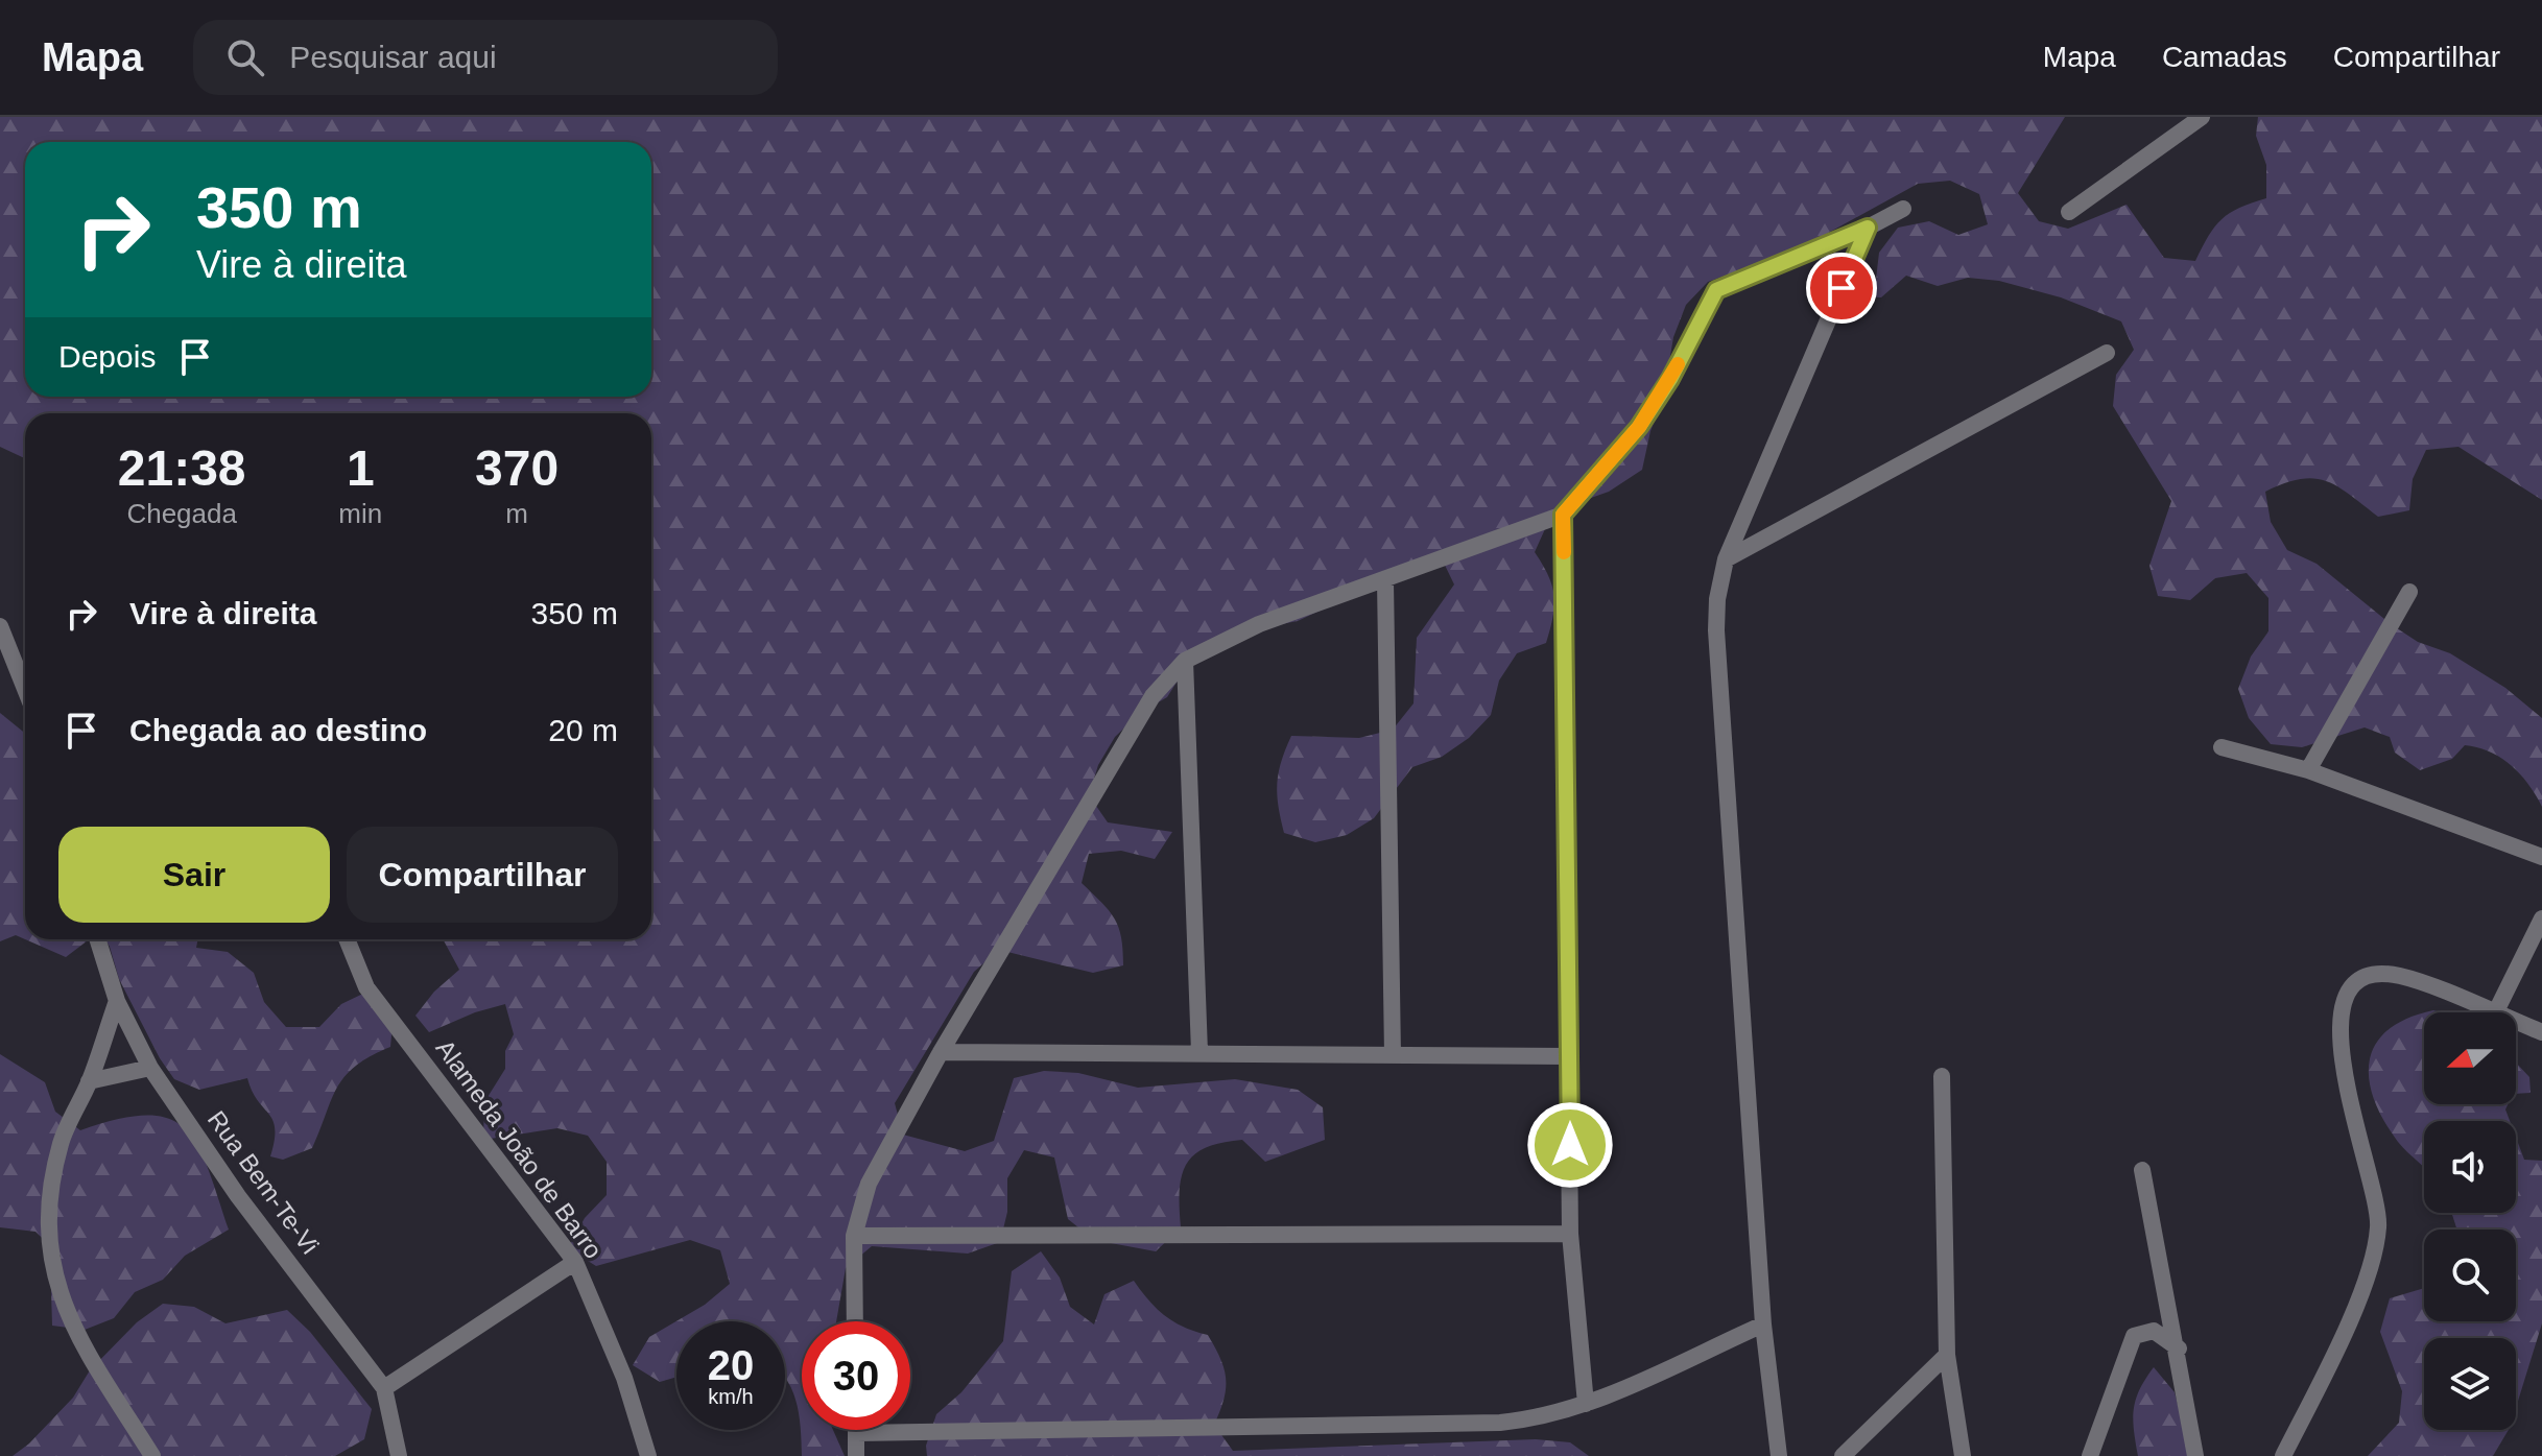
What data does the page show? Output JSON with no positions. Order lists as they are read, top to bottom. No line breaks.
{"streets":{"street":["Alameda João de Barro","Rua Bem-Te-Vi"]},"north":"left","page":{"header":"Mapa","search":"Pesquisar aqui","nav":["Mapa","Camadas","Compartilhar"],"turn":["350 m","Vire à direita"],"then":"Depois","eta":["21:38","Chegada","1","min","370","m"],"list":[{"name":"Vire à direita","value":"350 m"},{"name":"Chegada ao destino","value":"20 m"}],"buttons":["Sair","Compartilhar"],"speed":"20 km/h","limit":"30"}}
